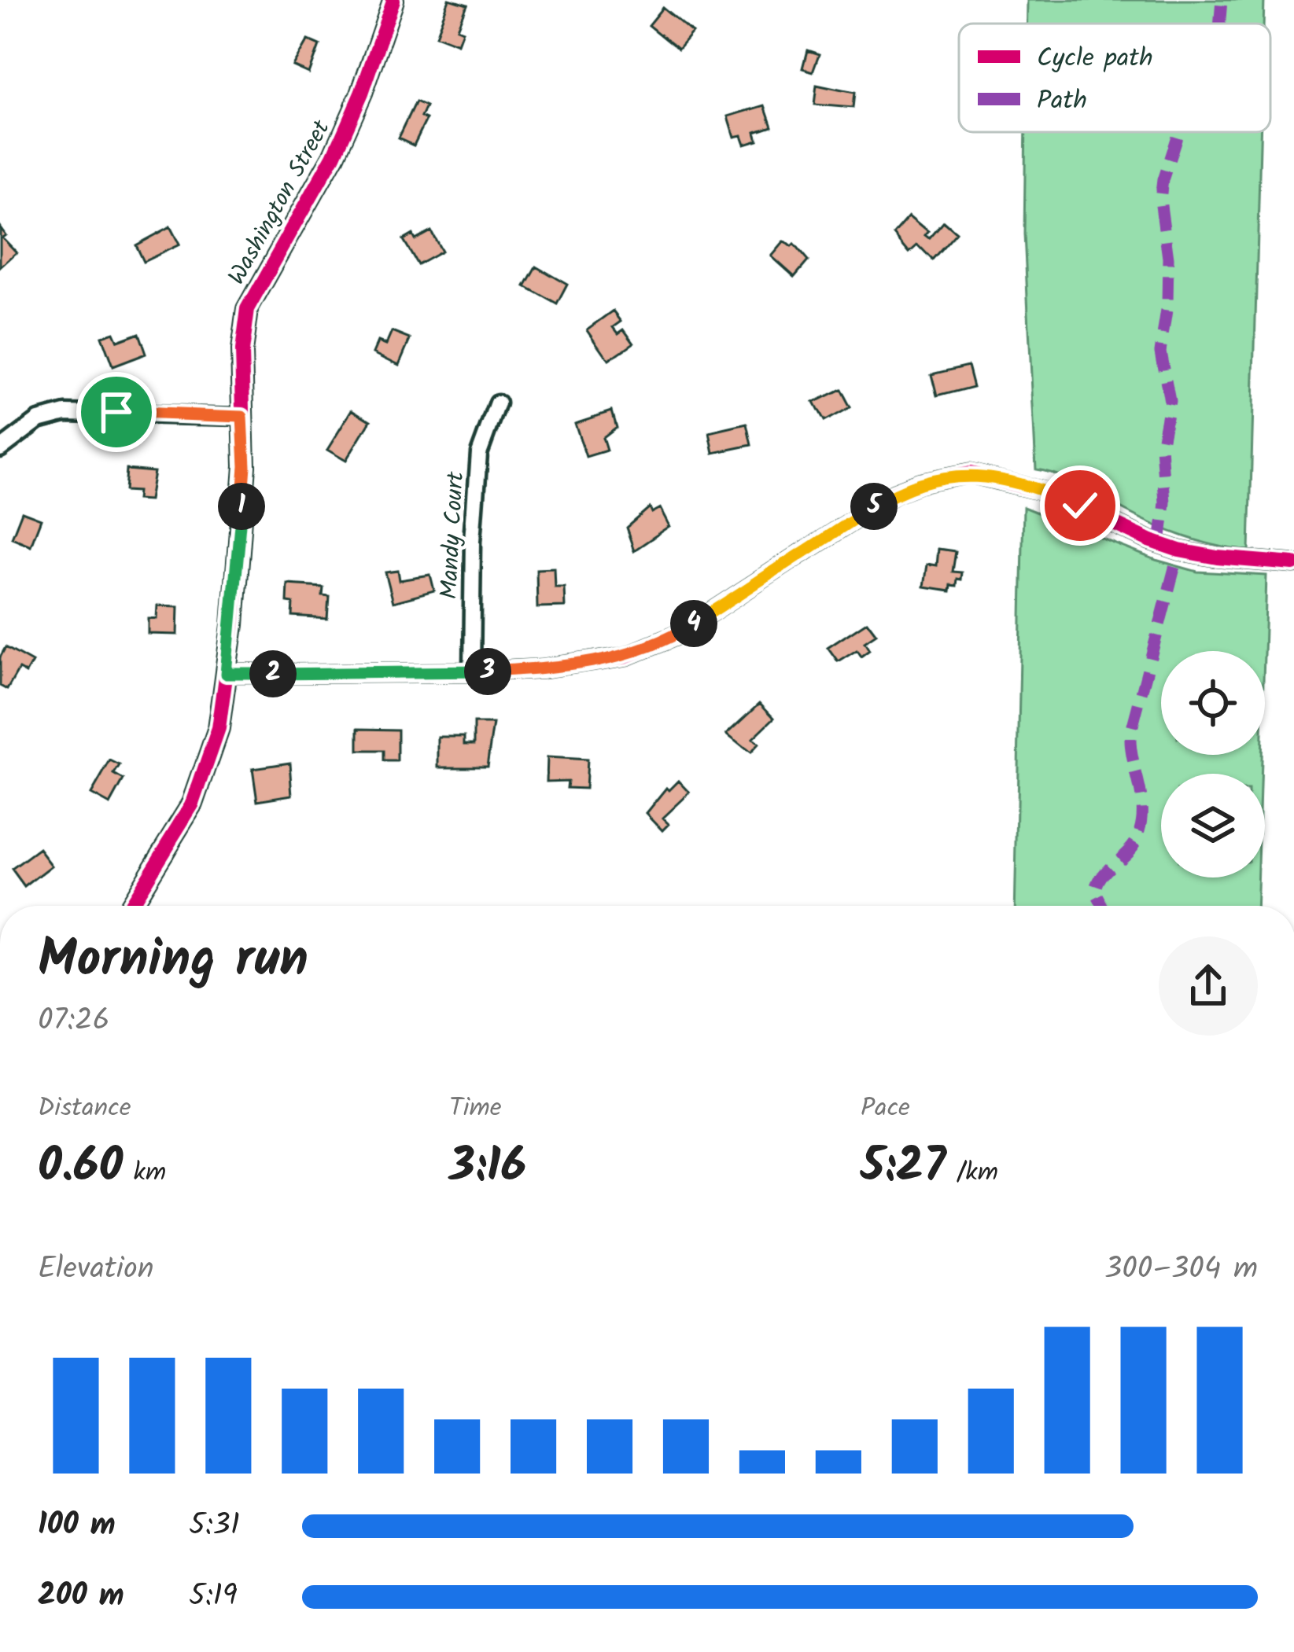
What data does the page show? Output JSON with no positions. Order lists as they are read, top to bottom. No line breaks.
{"streets":{"street":["Washington Street","Mandy Court"]},"legend":["Cycle path","Path"],"page":{"pins":["1","5","4","3","2"],"heading":["Morning run","07:26"],"stats":[["Distance","0.60 km"],["Time","3:16"],["Pace","5:27 /km"]],"chart":["Elevation","300–304 m"],"list":[{"name":"100 m","note":"5:31"},{"name":"200 m","note":"5:19"}]}}
